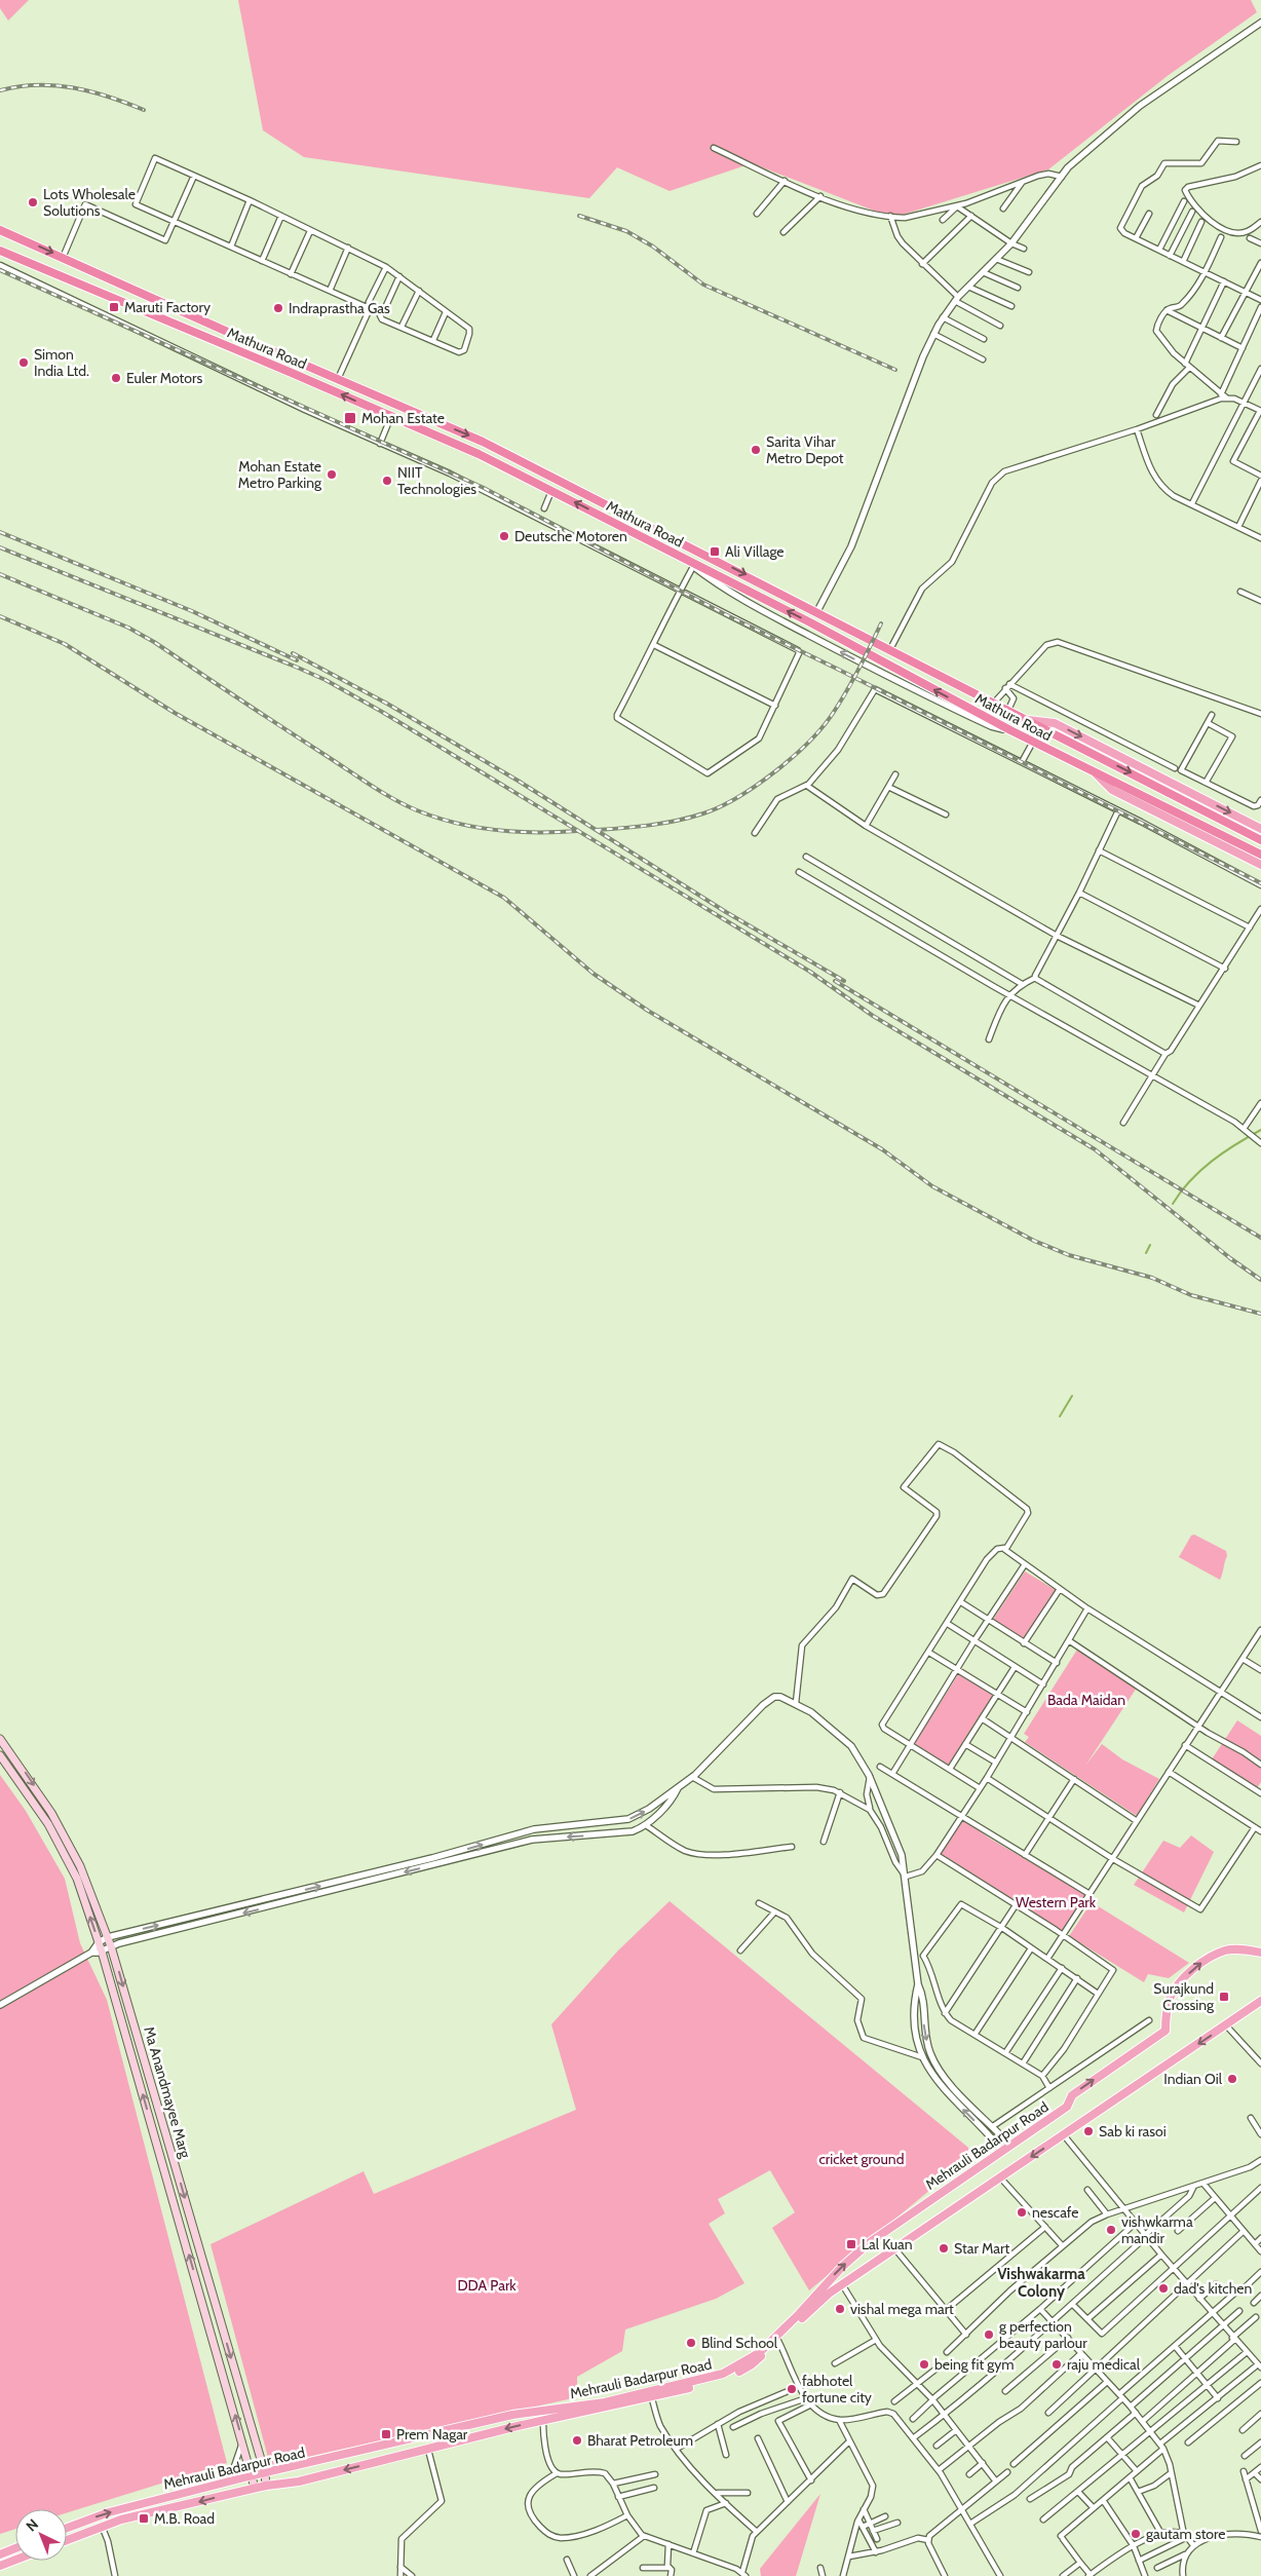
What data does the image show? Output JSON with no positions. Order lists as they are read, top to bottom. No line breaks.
{"streets":{"highway":["Mathura Road"],"main road":["Ma Anandmayee Marg","Mehrauli Badarpur Road"]},"crossings":[["Ma Anandmayee Marg","Mehrauli Badarpur Road"]],"districts":["Vishwakarma Colony"],"parks":["Bada Maidan","Western Park","cricket ground","DDA Park"],"places":{"other":["Lots Wholesale Solutions","Indraprastha Gas","Simon India Ltd.","Euler Motors","Sarita Vihar Metro Depot","Mohan Estate Metro Parking","NIIT Technologies","Deutsche Motoren","Indian Oil","Sab ki rasoi","nescafe","vishwkarma mandir","Star Mart","dad's kitchen","vishal mega mart","g perfection beauty parlour","Blind School","being fit gym","raju medical","fabhotel fortune city","Bharat Petroleum","gautam store"],"transit":["Maruti Factory","Mohan Estate","Ali Village","Surajkund Crossing","Lal Kuan","Prem Nagar","M.B. Road"]},"north":"top left"}
